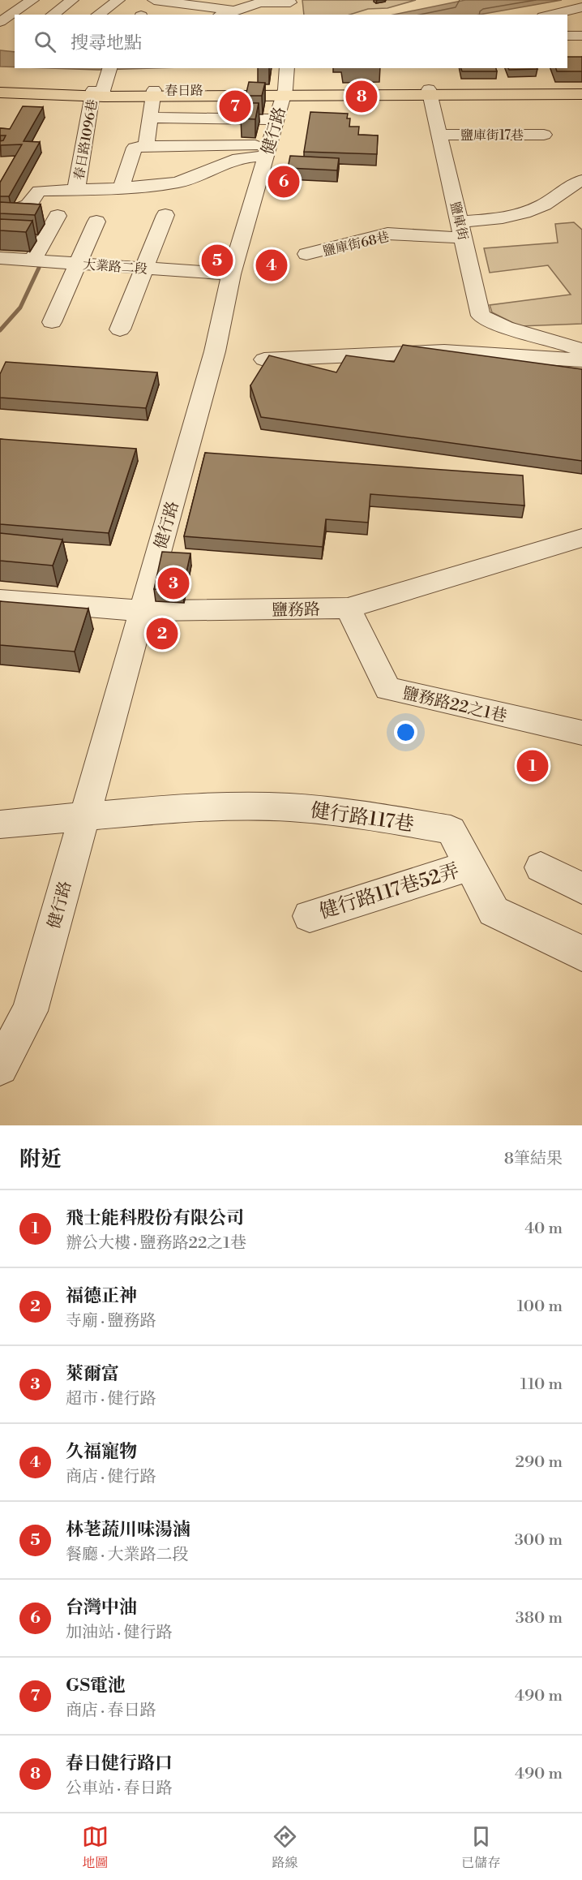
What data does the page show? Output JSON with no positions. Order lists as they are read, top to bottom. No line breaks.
{"streets":{"main road":["春日路"],"street":["健行路","鹽庫街17巷","春日路1096巷","鹽庫街","鹽庫街68巷","大業路二段","鹽務路","鹽務路22之1巷","健行路117巷","健行路117巷52弄"]},"crossings":[["春日路","健行路"],["春日路","春日路1096巷"],["春日路","鹽庫街"],["健行路","大業路二段"],["健行路","鹽務路"],["健行路","健行路117巷"],["鹽庫街17巷","鹽庫街"],["鹽庫街","鹽庫街68巷"],["鹽務路","鹽務路22之1巷"],["健行路117巷","健行路117巷52弄"]],"page":{"search":"搜尋地點","pins":["8","7","6","5","4","3","2","1"],"heading":["附近","8筆結果"],"list":[{"mark":"1","name":"飛士能科股份有限公司","note":"辦公大樓 · 鹽務路22之1巷","value":"40 m"},{"mark":"2","name":"福德正神","note":"寺廟 · 鹽務路","value":"100 m"},{"mark":"3","name":"萊爾富","note":"超市 · 健行路","value":"110 m"},{"mark":"4","name":"久福寵物","note":"商店 · 健行路","value":"290 m"},{"mark":"5","name":"林荖蔬川味湯滷","note":"餐廳 · 大業路二段","value":"300 m"},{"mark":"6","name":"台灣中油","note":"加油站 · 健行路","value":"380 m"},{"mark":"7","name":"GS電池","note":"商店 · 春日路","value":"490 m"},{"mark":"8","name":"春日健行路口","note":"公車站 · 春日路","value":"490 m"}],"nav":["地圖","路線","已儲存"]}}
